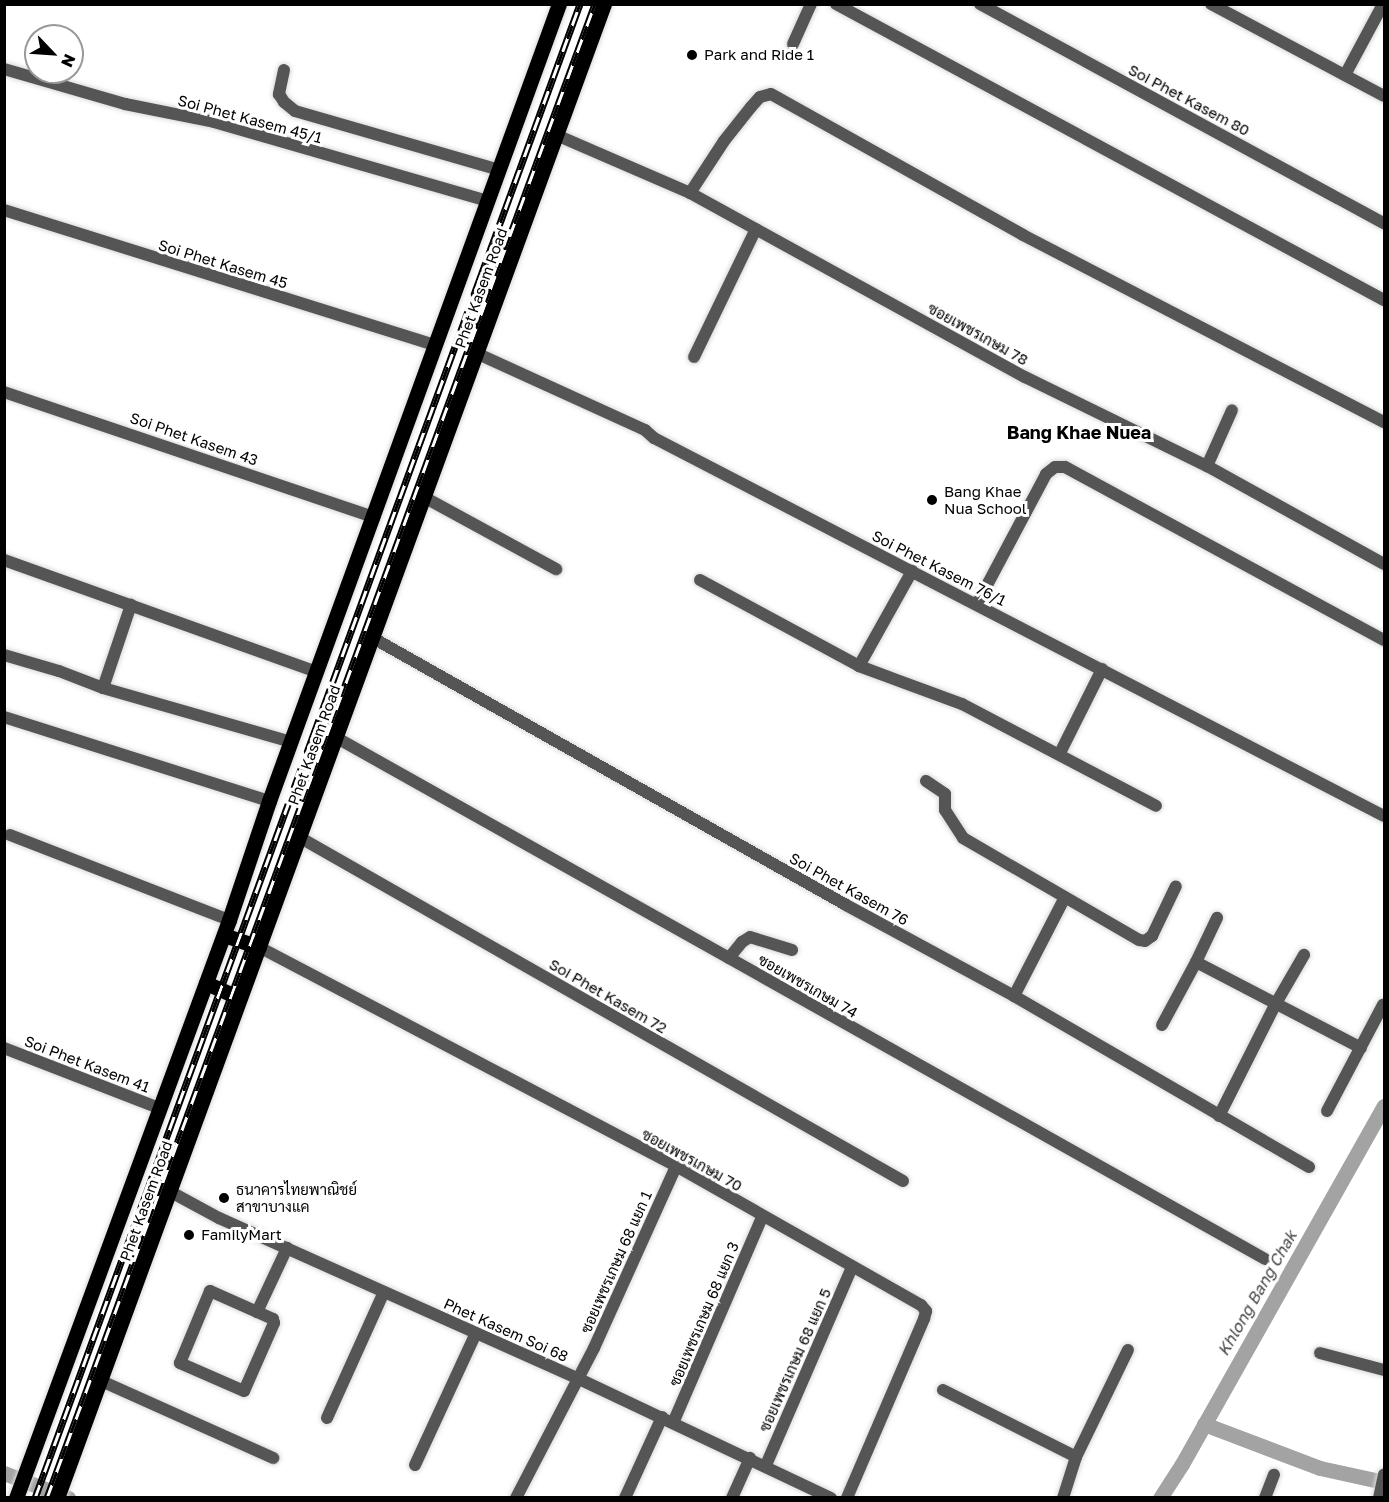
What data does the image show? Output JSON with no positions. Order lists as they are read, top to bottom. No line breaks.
{"streets":{"main road":["Phet Kasem Road"],"street":["Soi Phet Kasem 80","Soi Phet Kasem 45/1","Soi Phet Kasem 45","ซอยเพชรเกษม 78","Soi Phet Kasem 43","Soi Phet Kasem 76/1","Soi Phet Kasem 76","ซอยเพชรเกษม 74","Soi Phet Kasem 72","Soi Phet Kasem 41","ซอยเพชรเกษม 70","ซอยเพชรเกษม 68 แยก 1","ซอยเพชรเกษม 68 แยก 3","Phet Kasem Soi 68","ซอยเพชรเกษม 68 แยก 5"]},"crossings":[["Soi Phet Kasem 45/1","Phet Kasem Road"],["Soi Phet Kasem 45","Phet Kasem Road"],["Phet Kasem Road","ซอยเพชรเกษม 78"],["Phet Kasem Road","Soi Phet Kasem 43"],["Phet Kasem Road","Soi Phet Kasem 76/1"],["Phet Kasem Road","Soi Phet Kasem 76"],["Phet Kasem Road","ซอยเพชรเกษม 74"],["Phet Kasem Road","Soi Phet Kasem 72"],["Phet Kasem Road","Soi Phet Kasem 41"],["Phet Kasem Road","ซอยเพชรเกษม 70"],["Phet Kasem Road","Phet Kasem Soi 68"],["ซอยเพชรเกษม 70","ซอยเพชรเกษม 68 แยก 1"],["ซอยเพชรเกษม 70","ซอยเพชรเกษม 68 แยก 3"],["ซอยเพชรเกษม 70","ซอยเพชรเกษม 68 แยก 5"],["ซอยเพชรเกษม 68 แยก 1","Phet Kasem Soi 68"],["ซอยเพชรเกษม 68 แยก 3","Phet Kasem Soi 68"],["Phet Kasem Soi 68","ซอยเพชรเกษม 68 แยก 5"]],"districts":["Bang Khae Nuea"],"water":["Khlong Bang Chak"],"places":["Park and Ride 1","Bang Khae Nua School","ธนาคารไทยพาณิชย์ สาขาบางแค","FamilyMart"],"north":"bottom right"}
